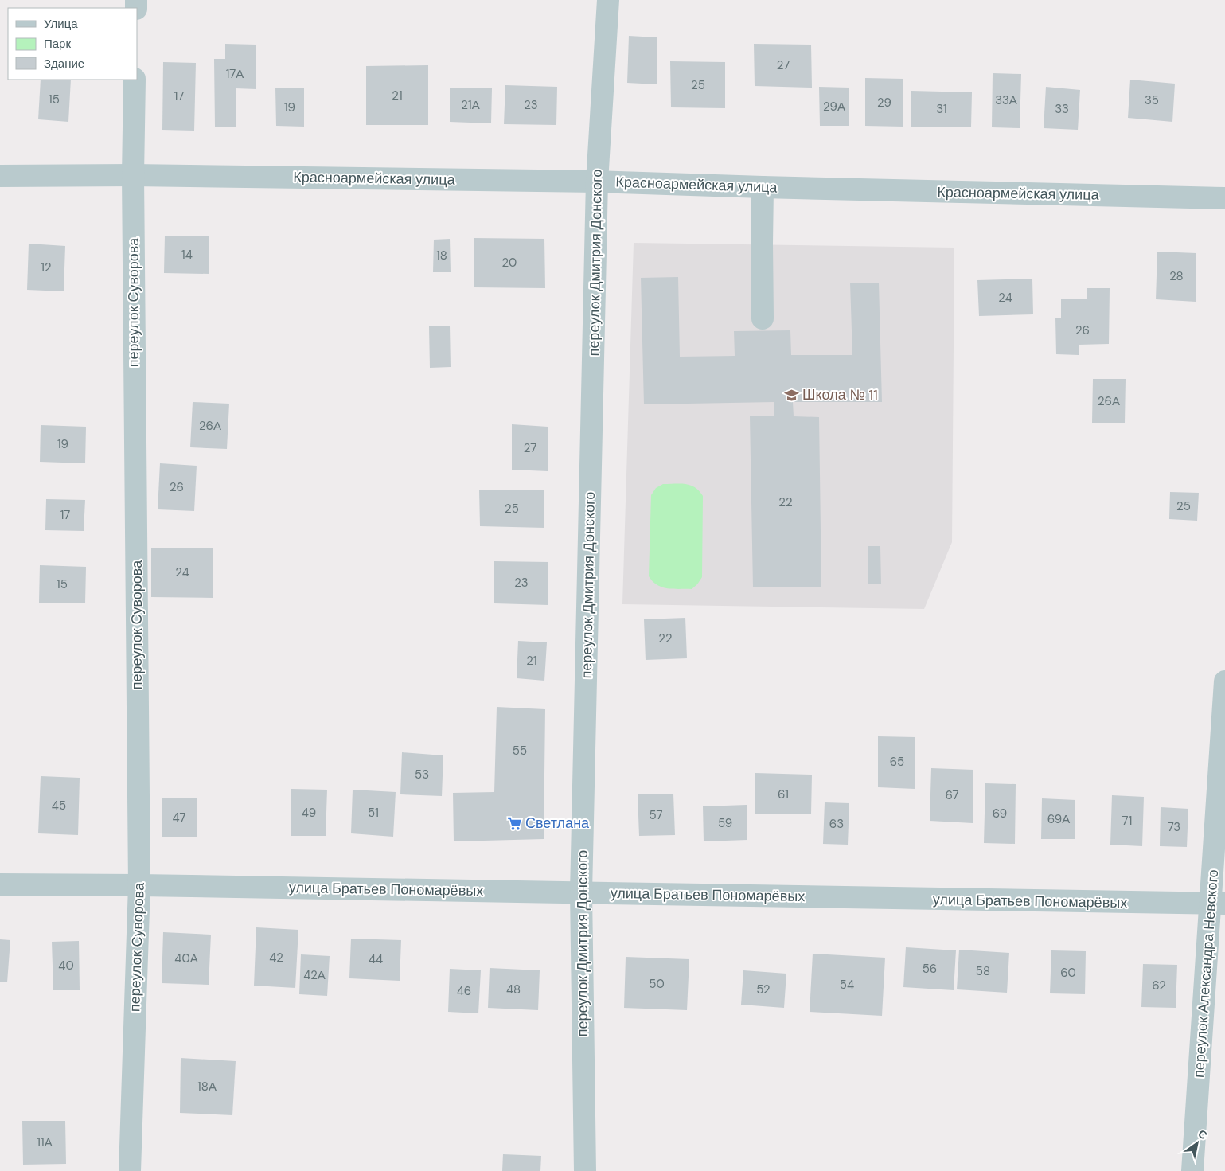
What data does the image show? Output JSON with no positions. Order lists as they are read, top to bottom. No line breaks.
{"streets":{"street":["Красноармейская улица","переулок Дмитрия Донского","переулок Суворова","улица Братьев Пономарёвых","переулок Александра Невского"]},"crossings":[["Красноармейская улица","переулок Дмитрия Донского"],["Красноармейская улица","переулок Суворова"],["переулок Дмитрия Донского","улица Братьев Пономарёвых"],["переулок Суворова","улица Братьев Пономарёвых"],["улица Братьев Пономарёвых","переулок Александра Невского"]],"places":{"school or university":["Школа № 11"],"supermarket":["Светлана"]},"house_numbers":["27","17А","25","21","17","15","33А","35","29","21А","23","29А","19","31","33","14","18","20","12","28","24","26","26А","26А","19","27","26","22","25","25","17","24","23","15","22","21","55","65","53","61","67","45","49","51","69","57","47","69А","71","59","63","73","42","40А","44","40","56","58","60","42А","50","54","62","48","52","46","18А","11А"],"legend":["Улица","Парк","Здание"],"north":"top right"}
